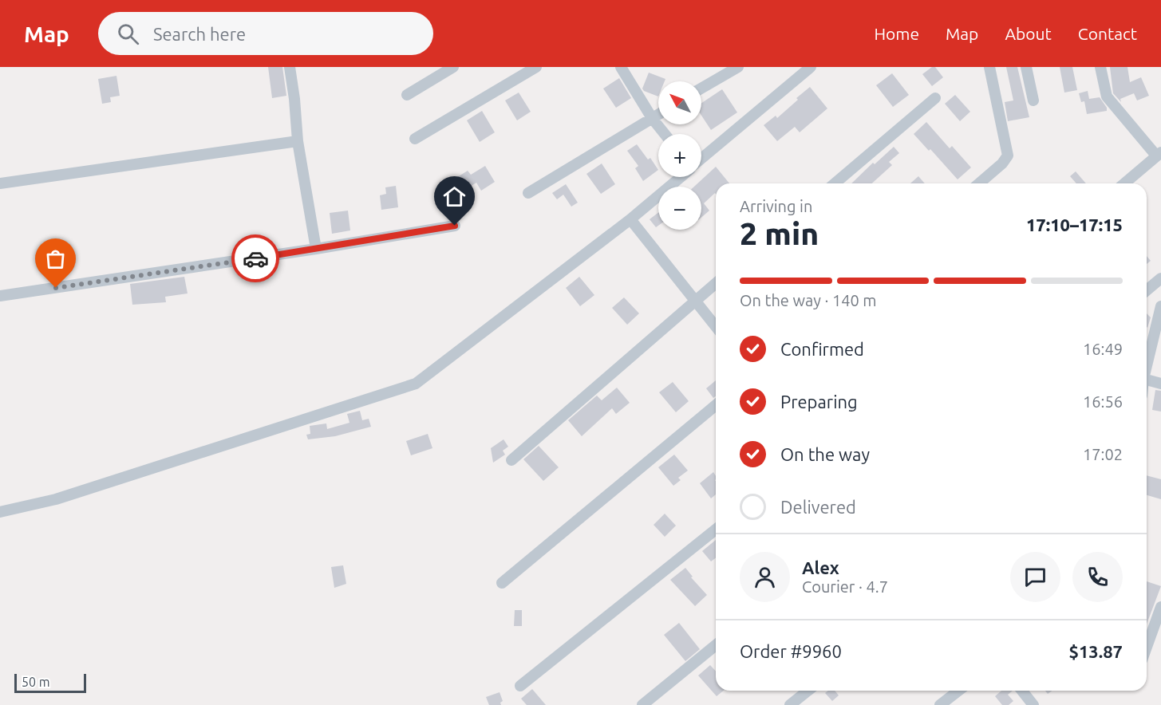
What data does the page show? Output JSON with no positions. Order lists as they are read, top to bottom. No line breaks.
{"scale_bar":"50 m","north":"top left","page":{"header":"Map","search":"Search here","nav":["Home","Map","About","Contact"],"map_buttons":["+","−"],"heading":["2 min","Arriving in","17:10–17:15"],"panel":["Alex","Courier · 4.7","Order #9960","$13.87"],"bar":"On the way · 140 m","list":[["Confirmed","16:49"],["Preparing","16:56"],["On the way","17:02"],"Delivered"],"scale":"50 m"}}
